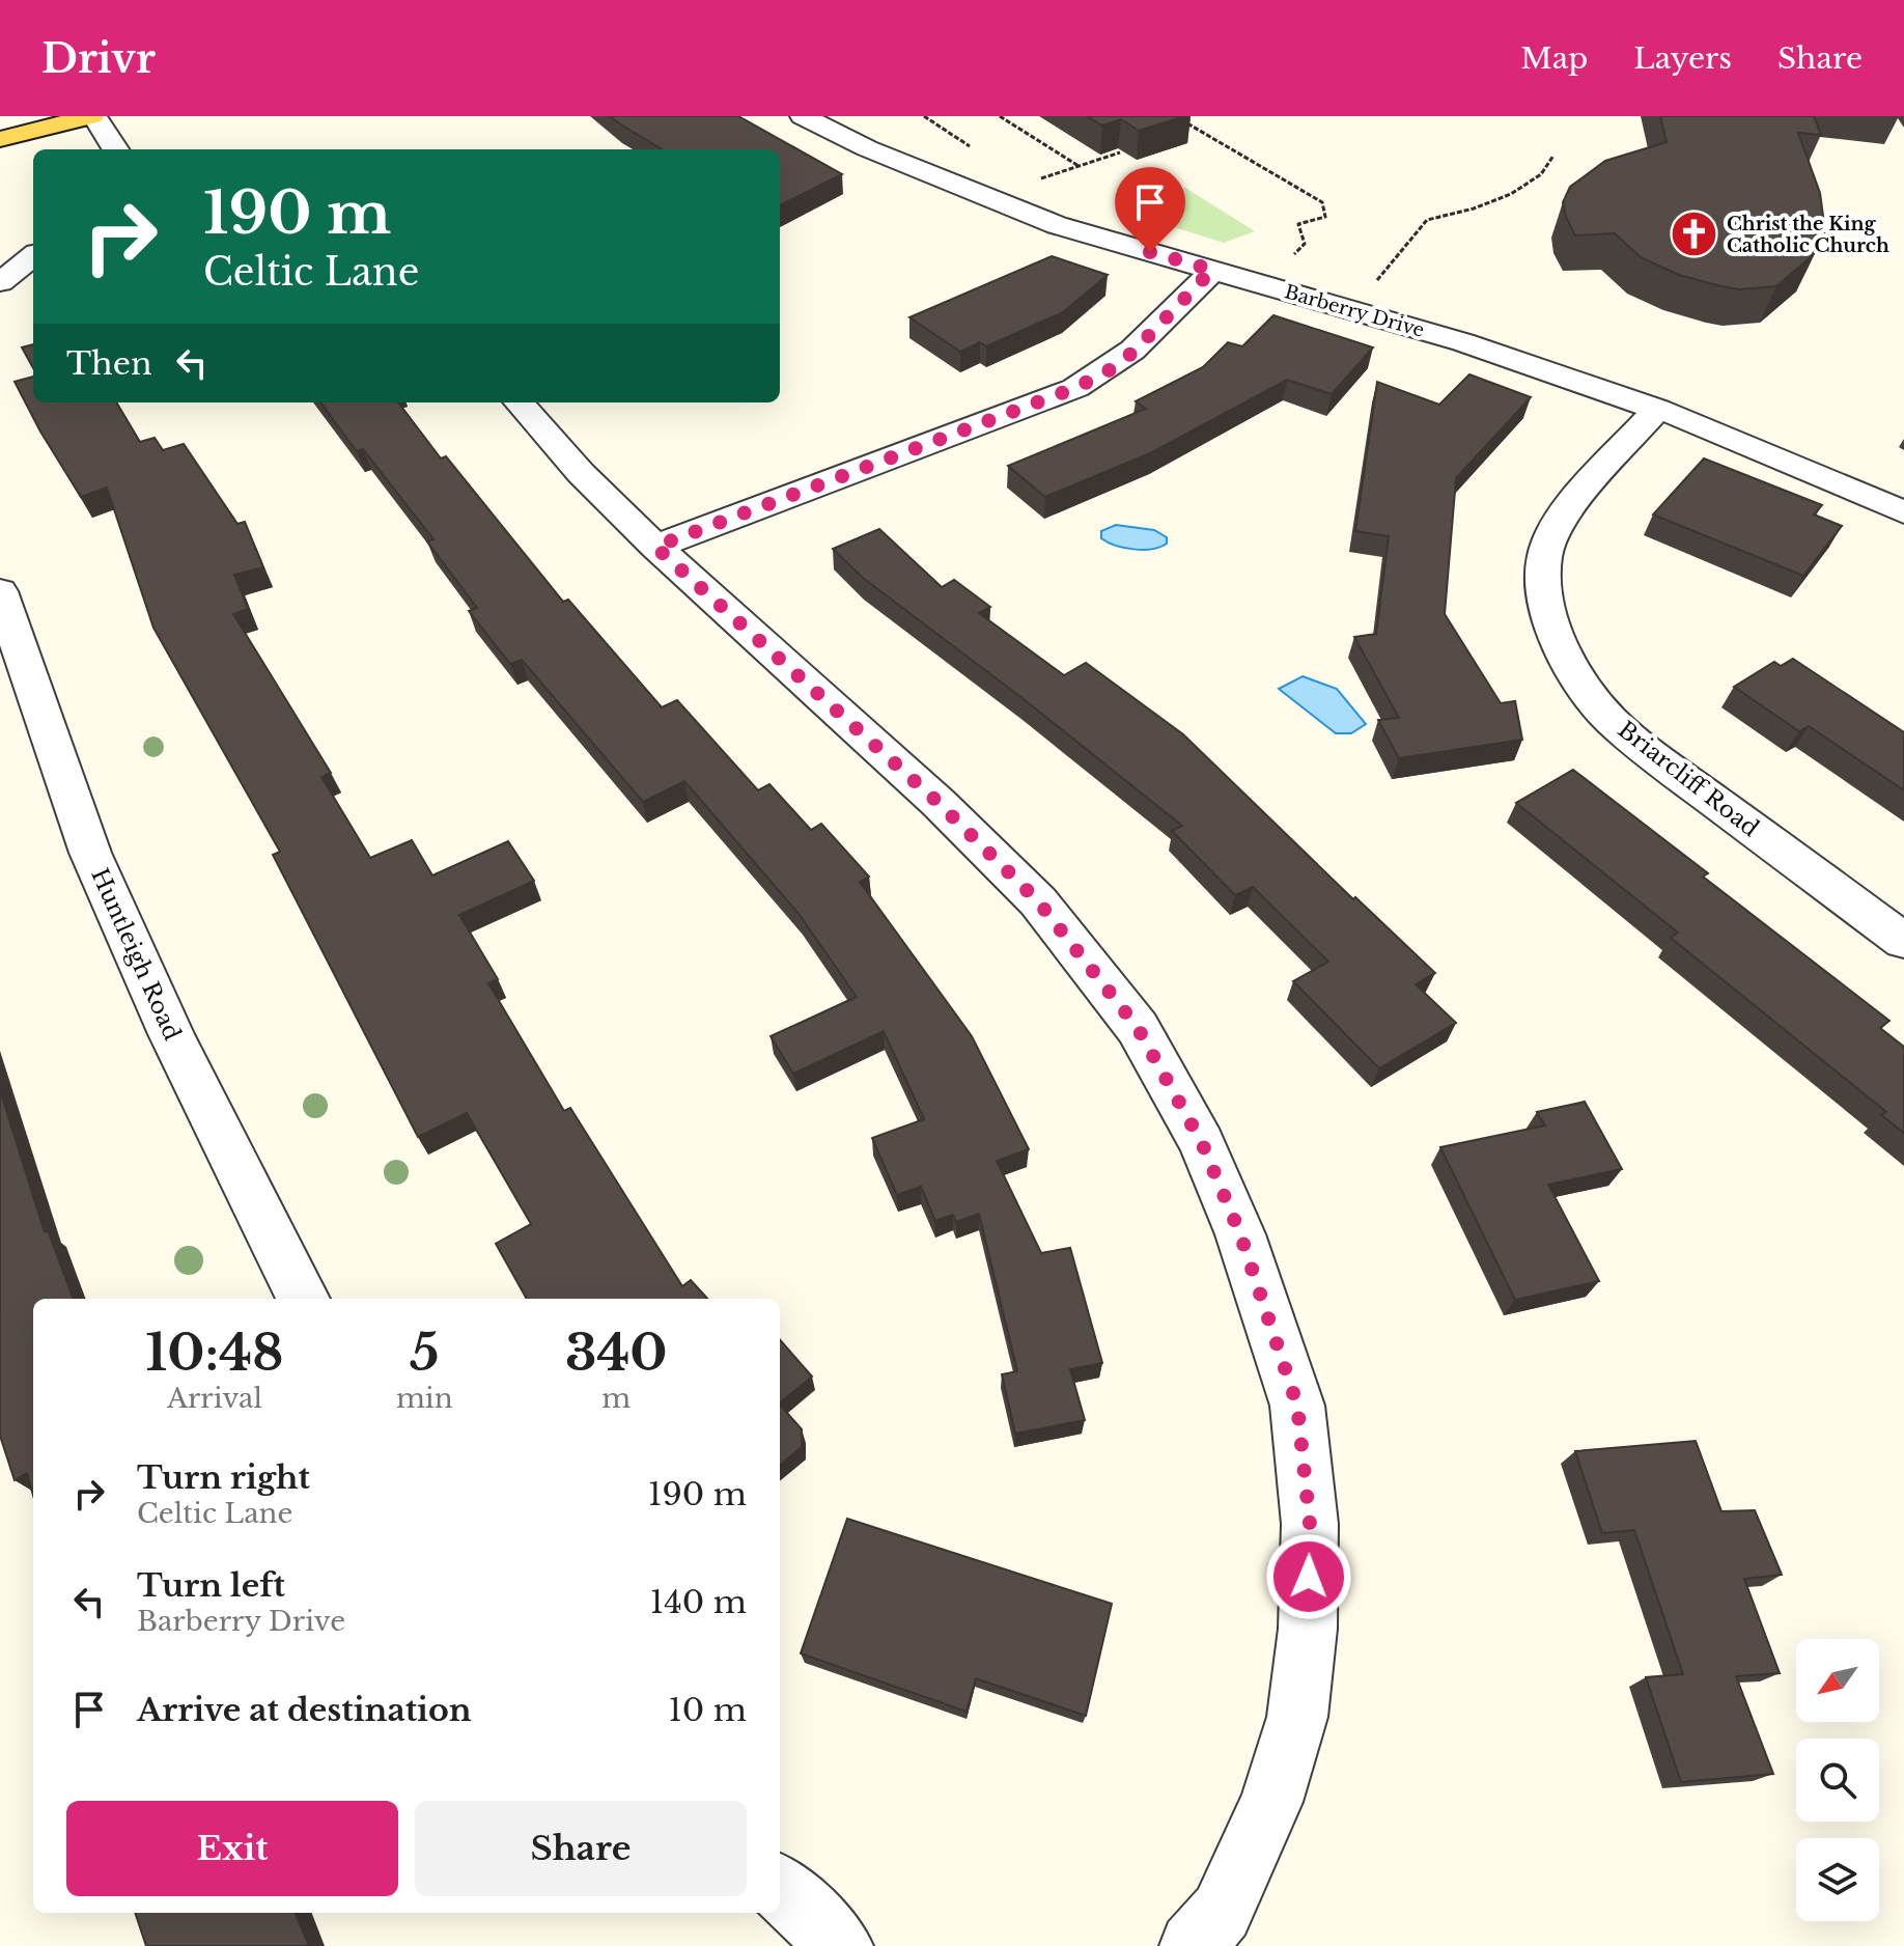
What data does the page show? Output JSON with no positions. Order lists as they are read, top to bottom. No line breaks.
{"streets":{"street":["Barberry Drive","Briarcliff Road","Huntleigh Road"]},"crossings":[["Barberry Drive","Briarcliff Road"]],"places":{"church":["Christ the King Catholic Church"]},"north":"bottom left","page":{"header":"Drivr","nav":["Map","Layers","Share"],"turn":["190 m","Celtic Lane"],"then":"Then","eta":["10:48","Arrival","5","min","340","m"],"list":[{"name":"Turn right","note":"Celtic Lane","value":"190 m"},{"name":"Turn left","note":"Barberry Drive","value":"140 m"},{"name":"Arrive at destination","value":"10 m"}],"buttons":["Exit","Share"]}}
